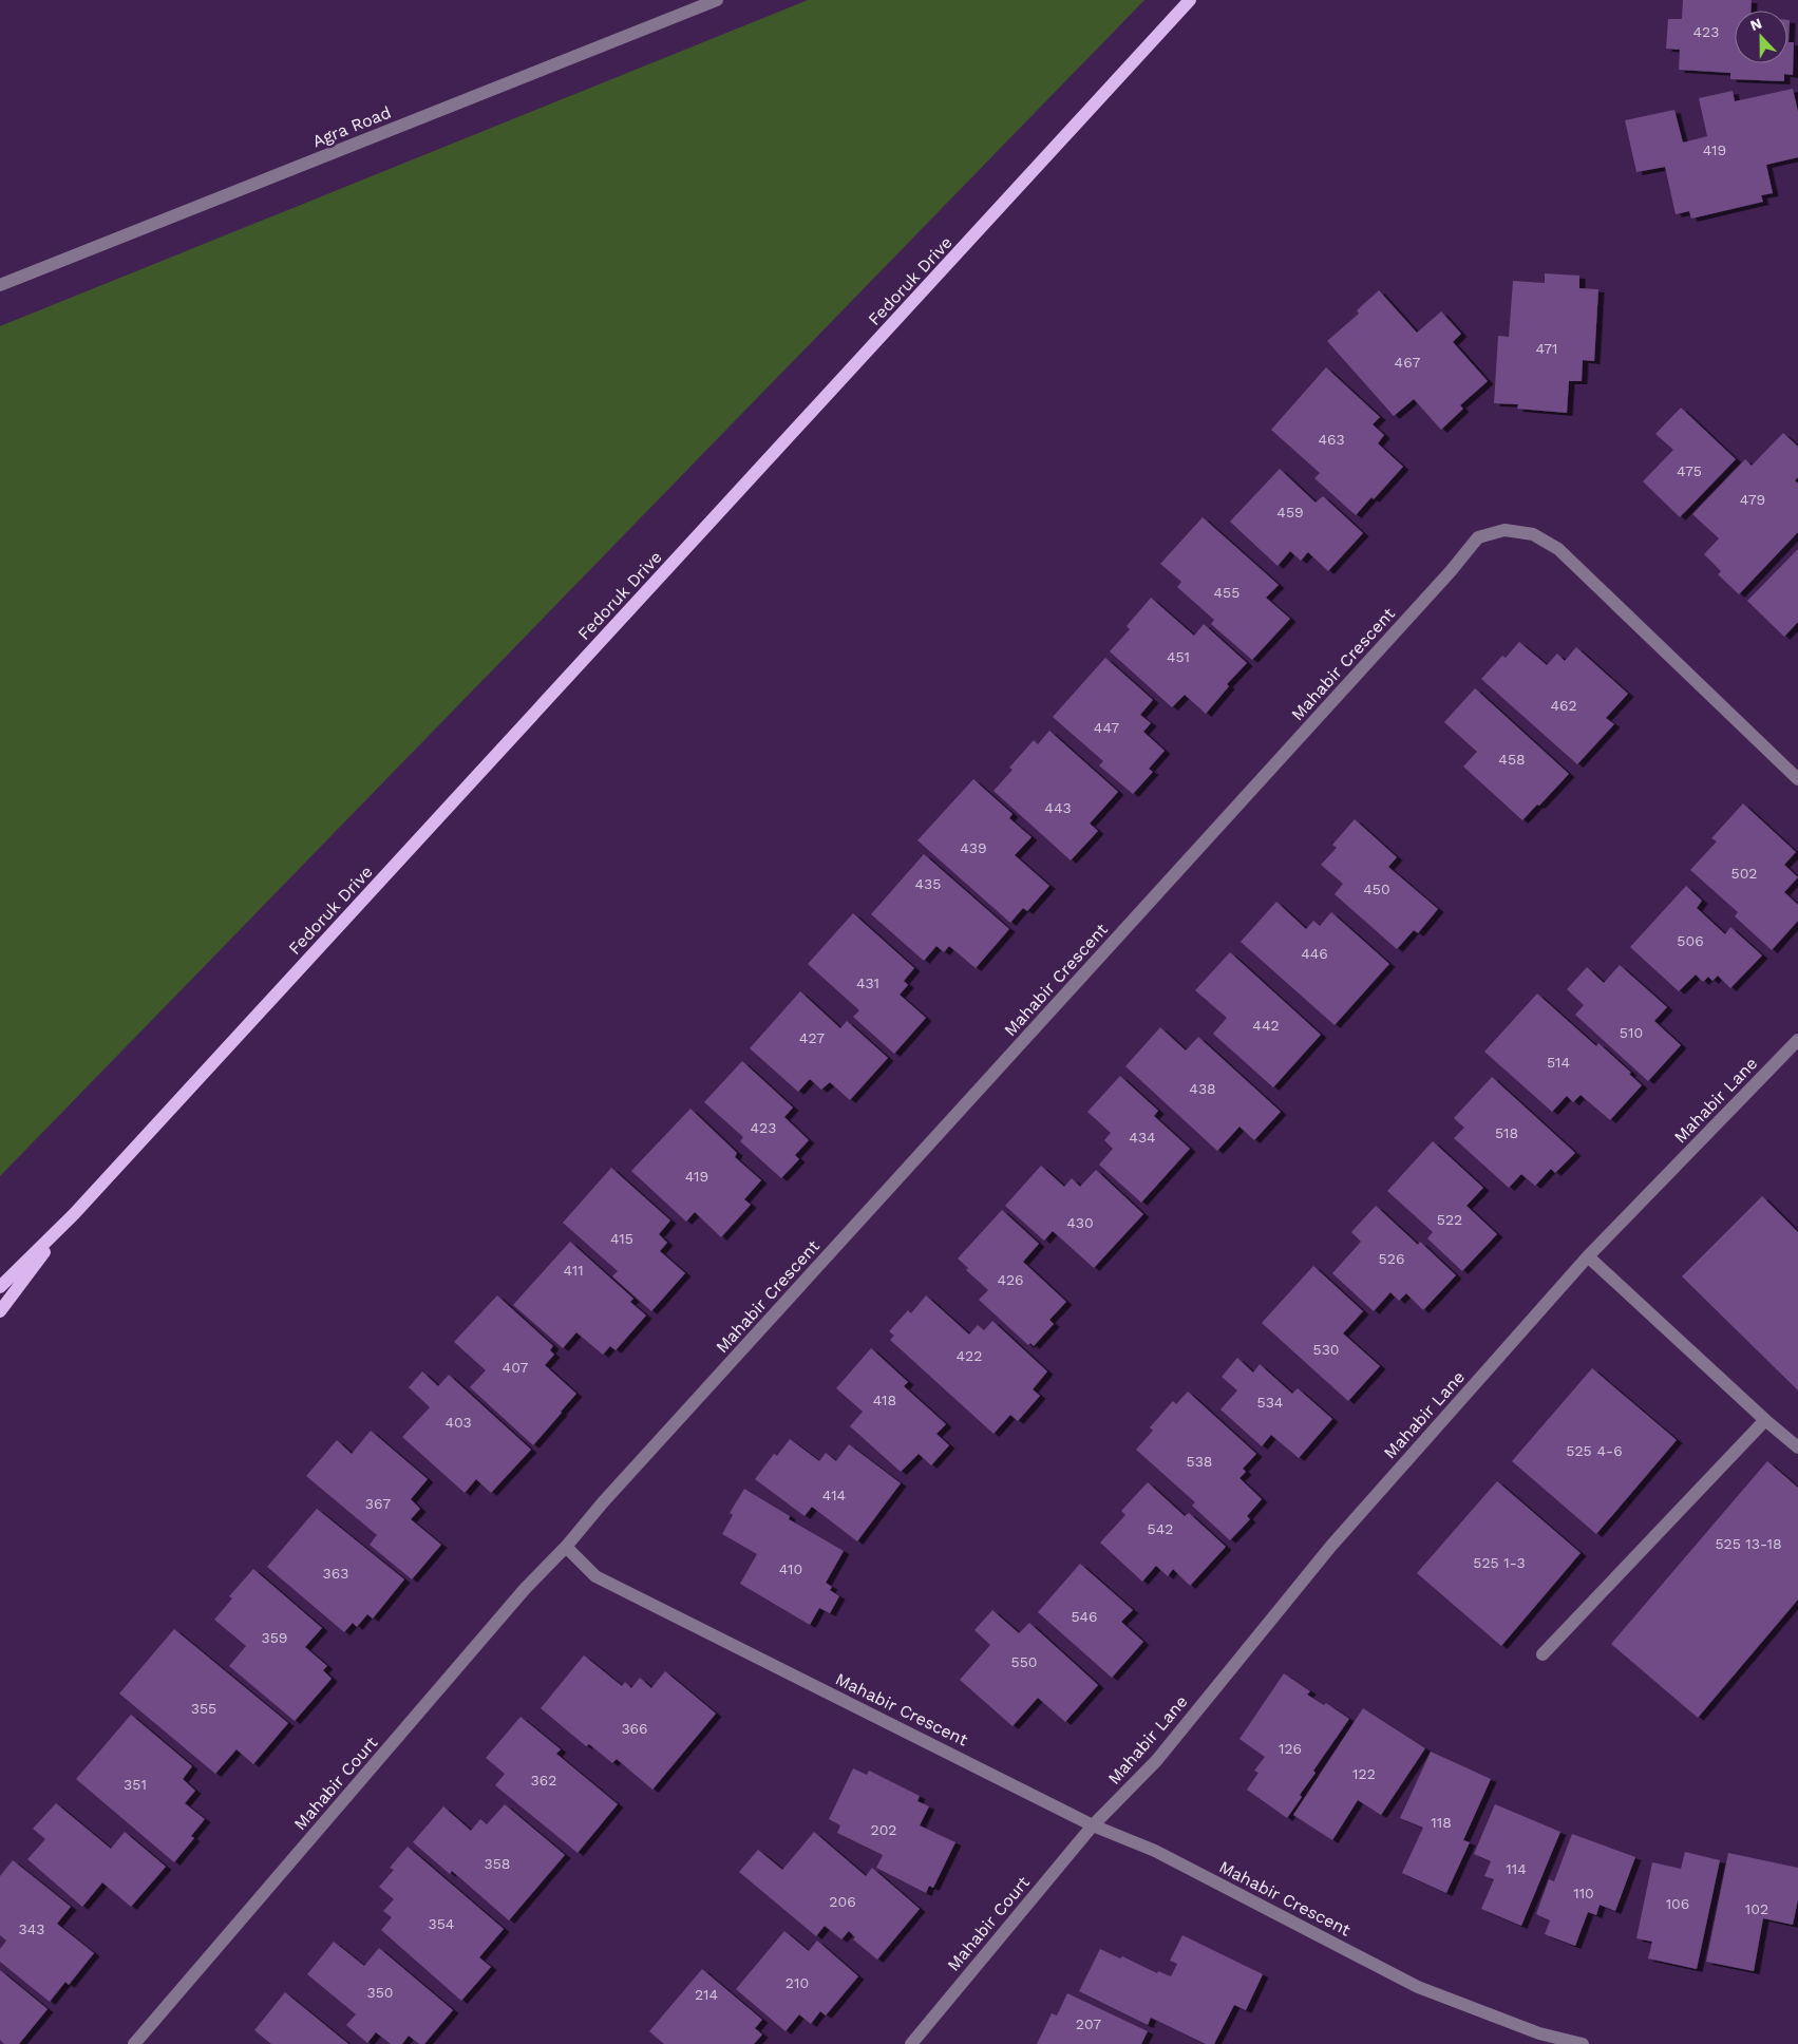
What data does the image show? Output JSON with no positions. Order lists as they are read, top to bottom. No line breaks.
{"streets":{"main road":["Fedoruk Drive"],"street":["Agra Road","Mahabir Crescent","Mahabir Lane","Mahabir Court"]},"crossings":[["Mahabir Crescent","Mahabir Lane"],["Mahabir Crescent","Mahabir Court"],["Mahabir Lane","Mahabir Court"]],"house_numbers":["423","419","471","467","463","475","479","459","455","451","462","447","458","443","439","502","435","450","506","446","431","442","510","427","514","438","423","518","434","419","522","430","415","526","411","426","530","422","407","418","534","403","525 4-6","538","414","367","542","525 13-18","525 1-3","410","363","546","359","550","355","366","126","122","362","351","118","202","358","114","110","206","106","102","354","343","210","350","214","207"],"north":"top"}
